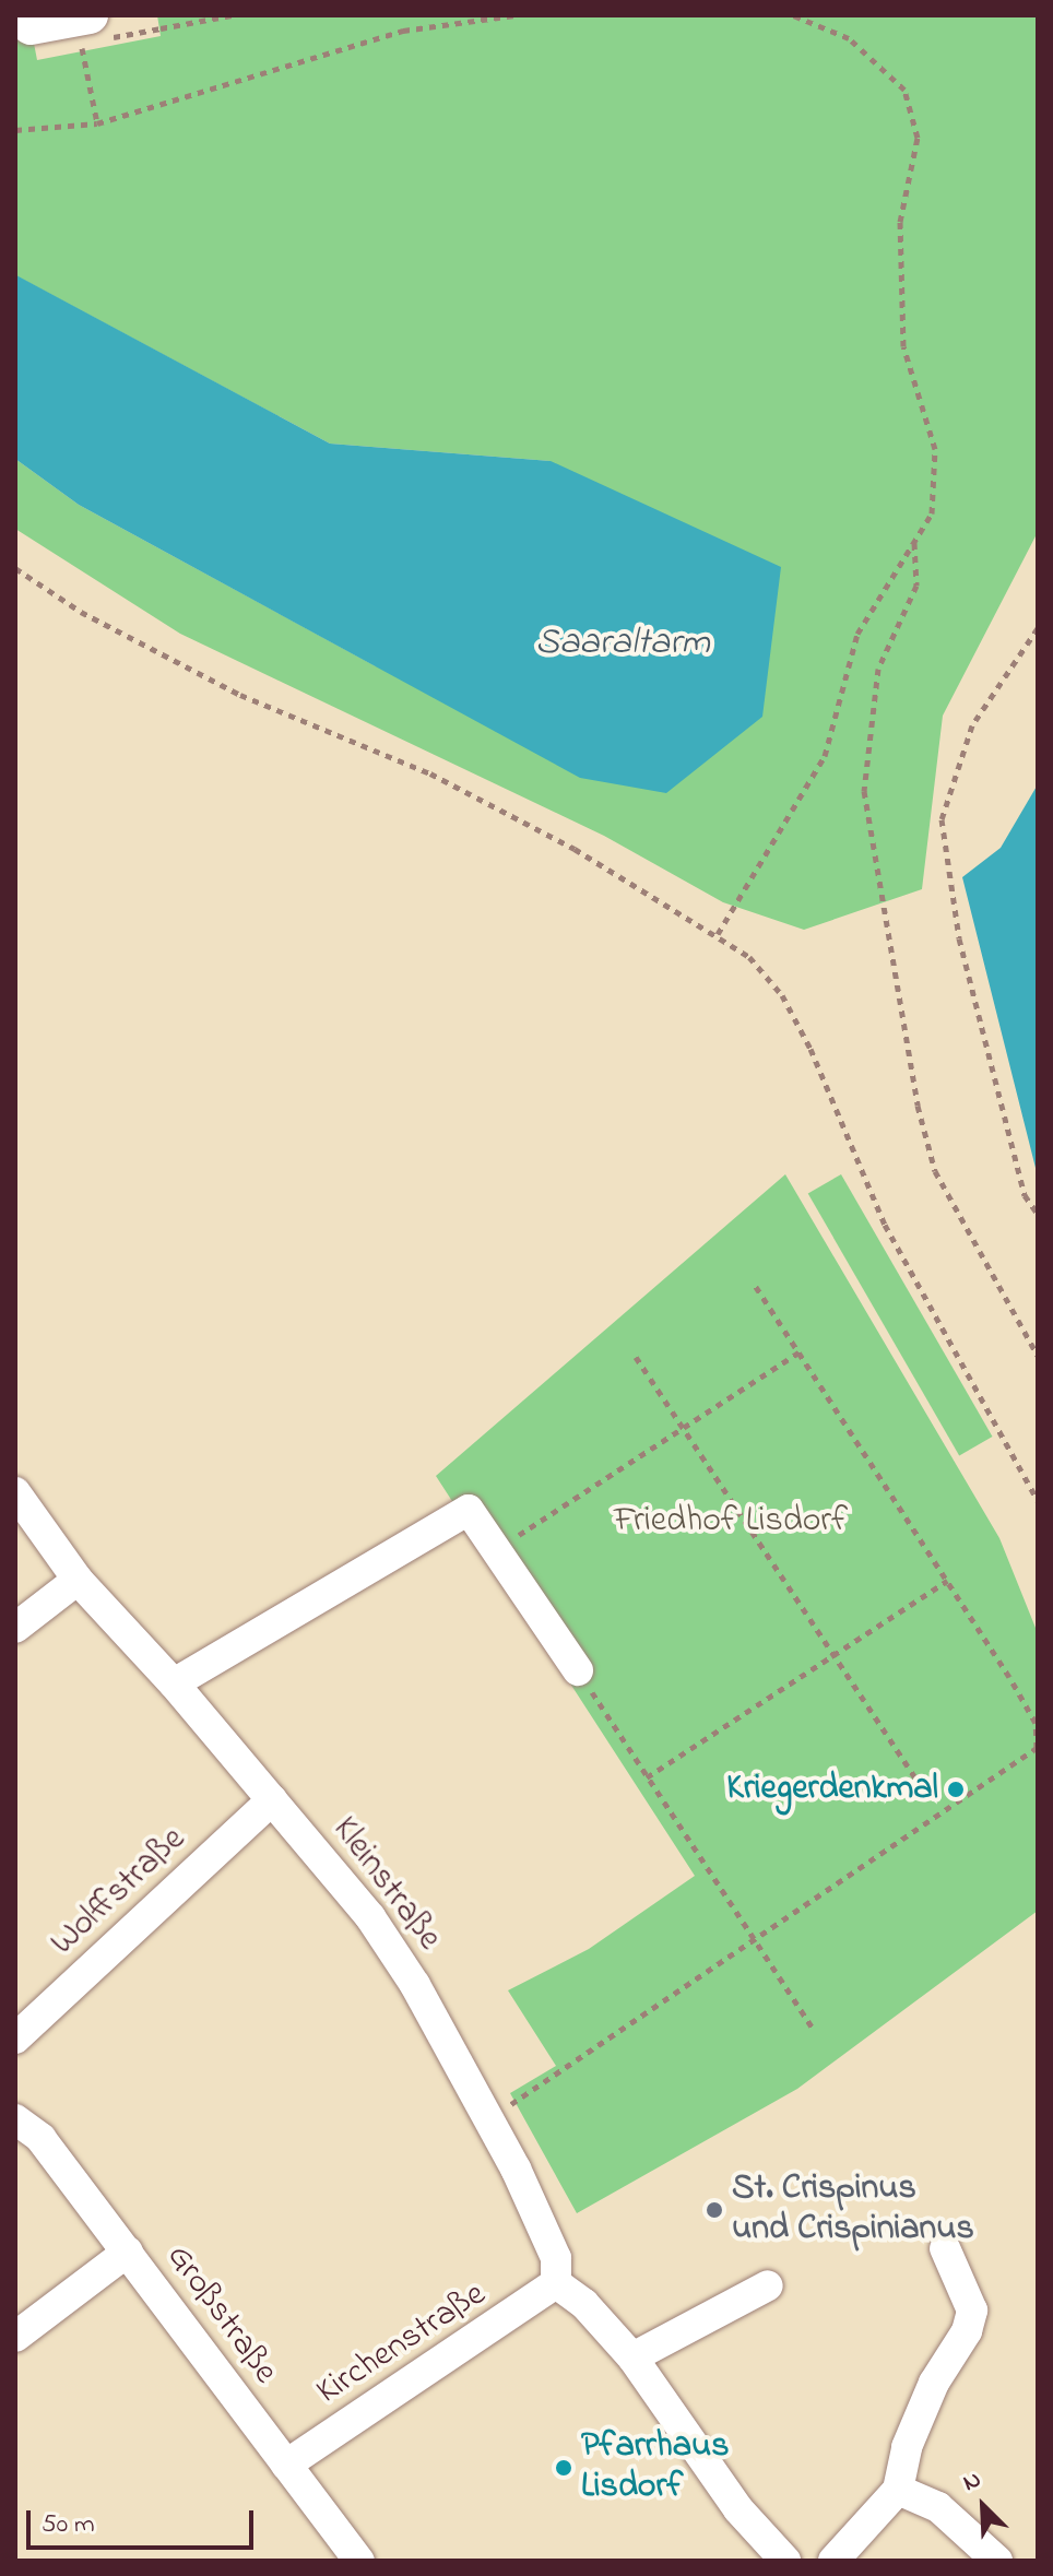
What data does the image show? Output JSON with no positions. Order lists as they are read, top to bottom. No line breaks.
{"streets":{"street":["Kleinstraße","Wolffstraße","Großstraße","Kirchenstraße"]},"crossings":[["Kleinstraße","Wolffstraße"],["Kleinstraße","Kirchenstraße"],["Großstraße","Kirchenstraße"]],"water":["Saaraltarm"],"parks":["Friedhof Lisdorf"],"places":["Kriegerdenkmal","St. Crispinus und Crispinianus","Pfarrhaus Lisdorf"],"scale_bar":"50 m","north":"top left"}
